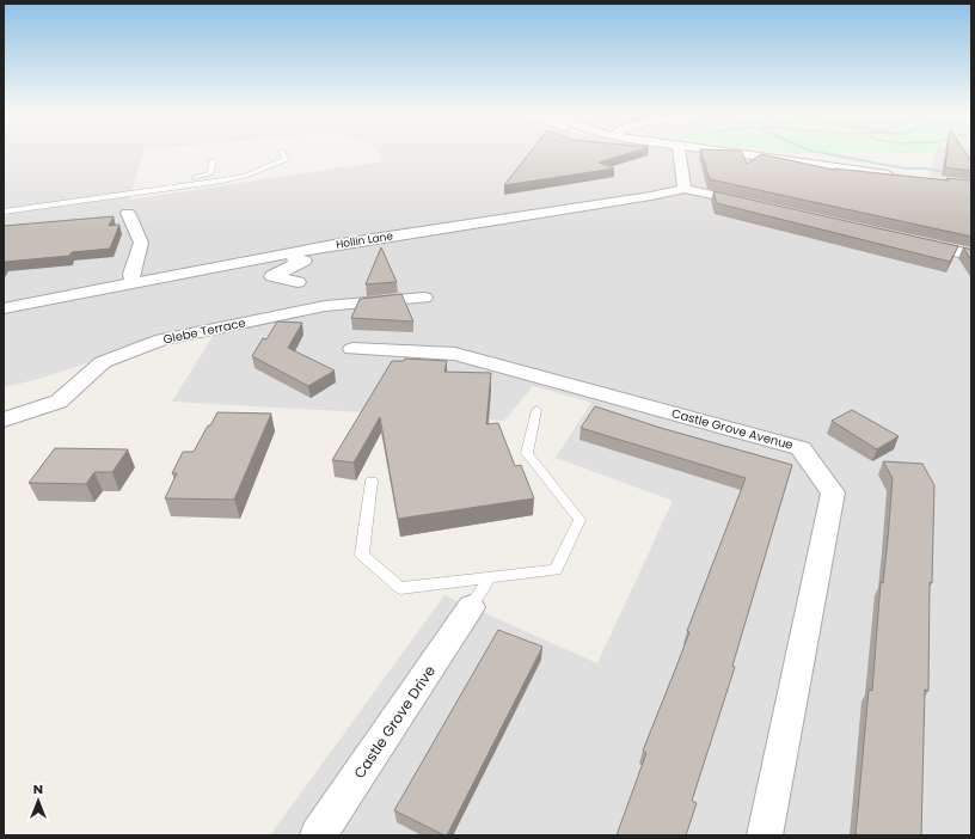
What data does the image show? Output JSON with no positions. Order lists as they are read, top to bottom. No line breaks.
{"streets":{"street":["Hollin Lane","Glebe Terrace","Castle Grove Avenue","Castle Grove Drive"]},"north":"top"}
